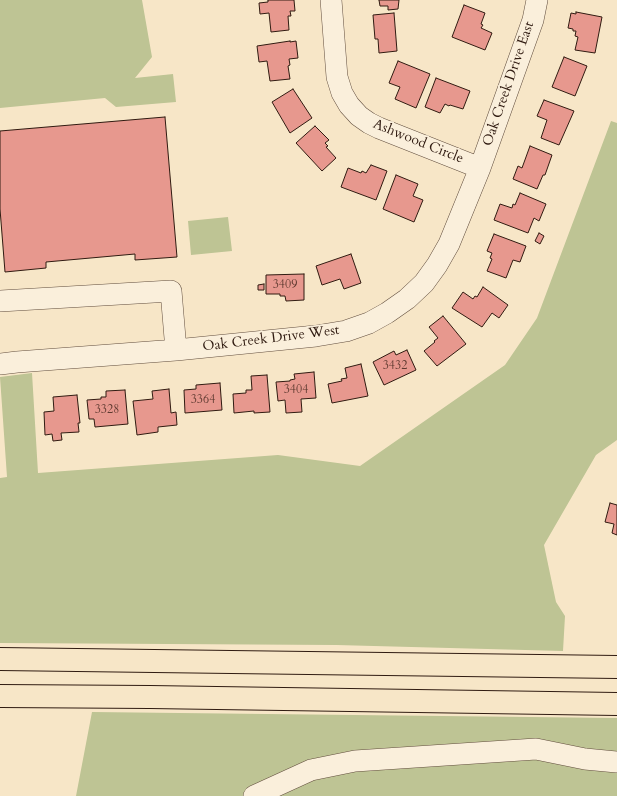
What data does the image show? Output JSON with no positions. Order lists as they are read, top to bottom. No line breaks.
{"streets":{"street":["Oak Creek Drive East","Ashwood Circle","Oak Creek Drive West"]},"crossings":[["Oak Creek Drive East","Ashwood Circle"],["Oak Creek Drive East","Oak Creek Drive West"],["Ashwood Circle","Oak Creek Drive West"]],"house_numbers":["3409","3432","3404","3364","3328"]}
